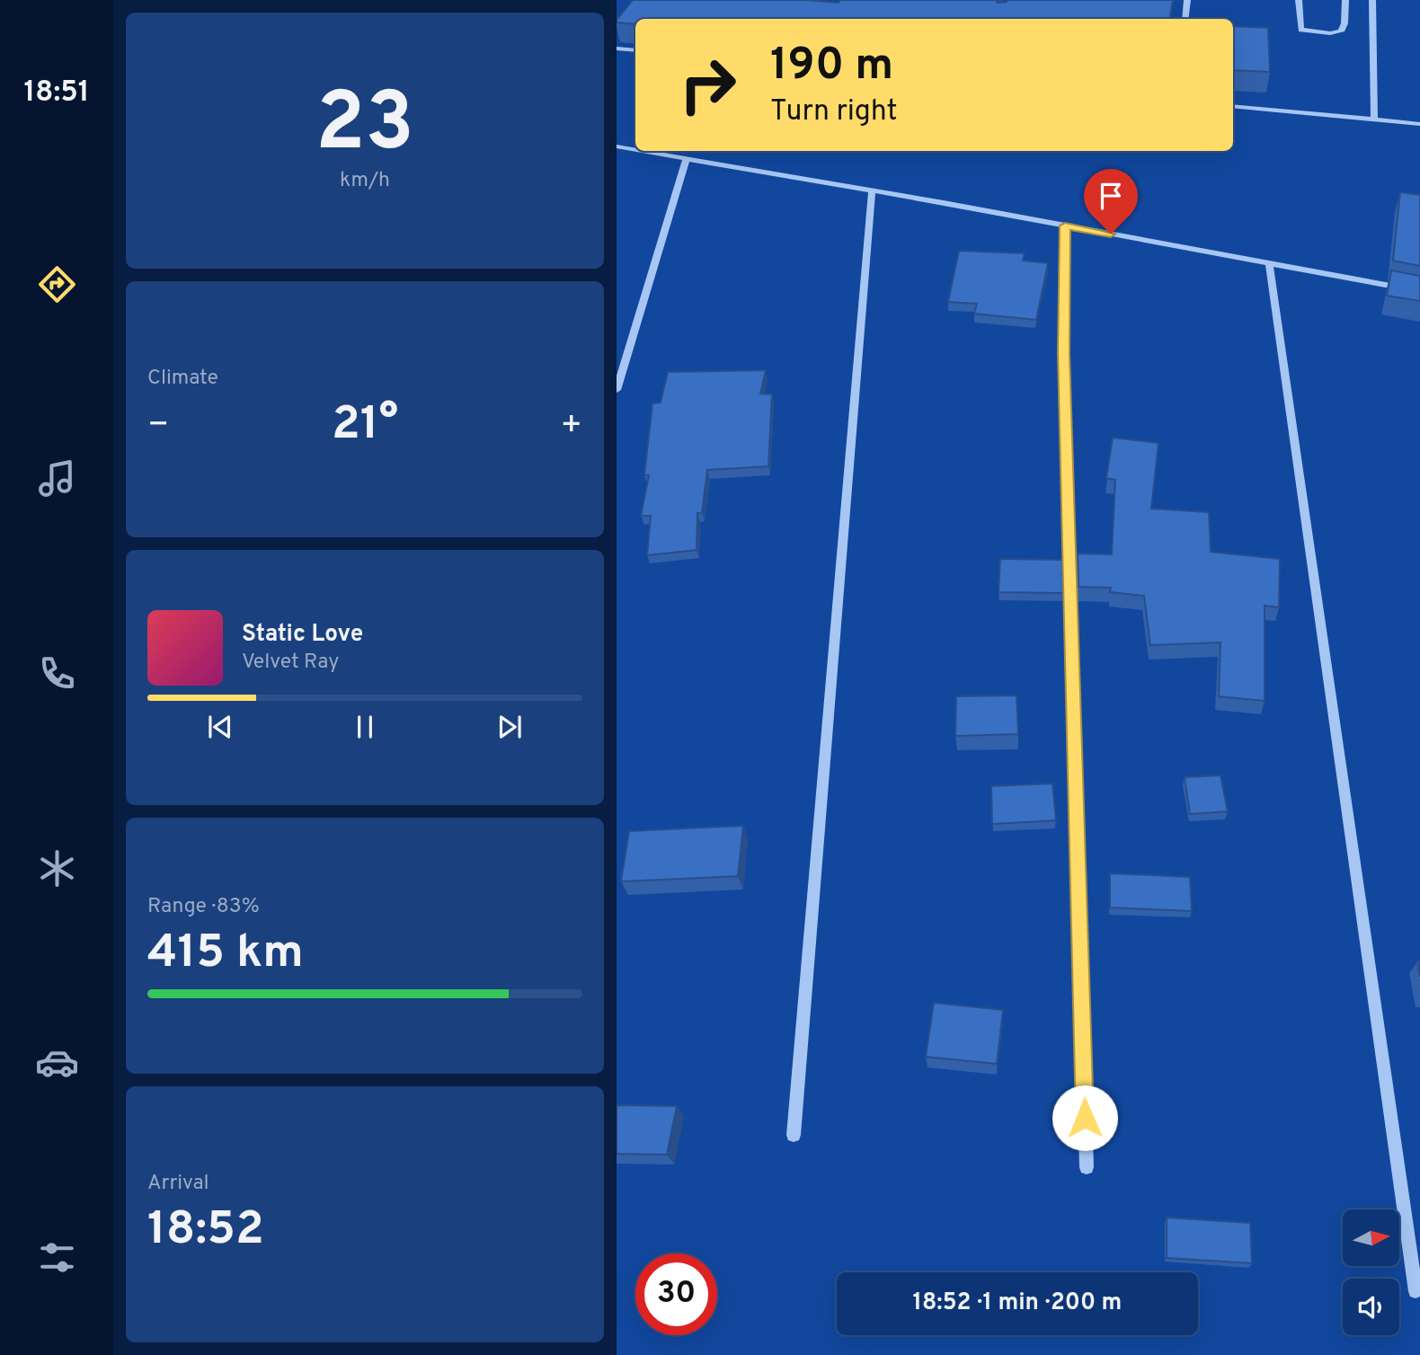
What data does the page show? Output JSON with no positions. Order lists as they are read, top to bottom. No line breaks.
{"north":"right","page":{"tabs":"18:51","tile":[["23","km/h"],"Climate",["Range · 83%","415 km"],["Arrival","18:52"]],"turn":["190 m","Turn right"],"heat":["−","21°","+"],"song":["Static Love","Velvet Ray"],"limit":"30","trip":"18:52 · 1 min · 200 m"}}
